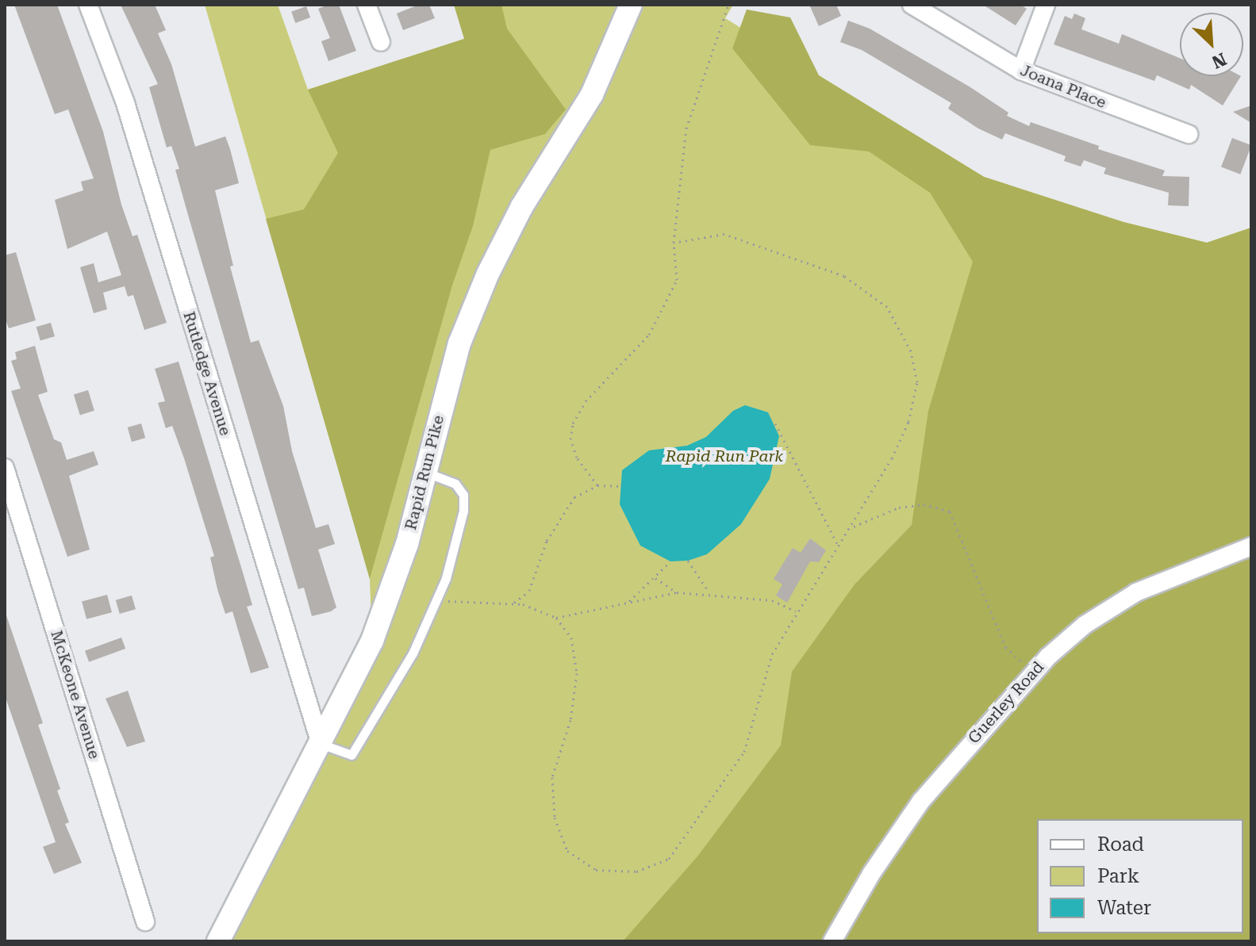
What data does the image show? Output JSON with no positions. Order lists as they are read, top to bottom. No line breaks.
{"streets":{"street":["Joana Place","Rutledge Avenue","Rapid Run Pike","McKeone Avenue","Guerley Road"]},"crossings":[["Rutledge Avenue","Rapid Run Pike"]],"parks":["Rapid Run Park"],"legend":["Road","Park","Water"],"north":"bottom right"}
